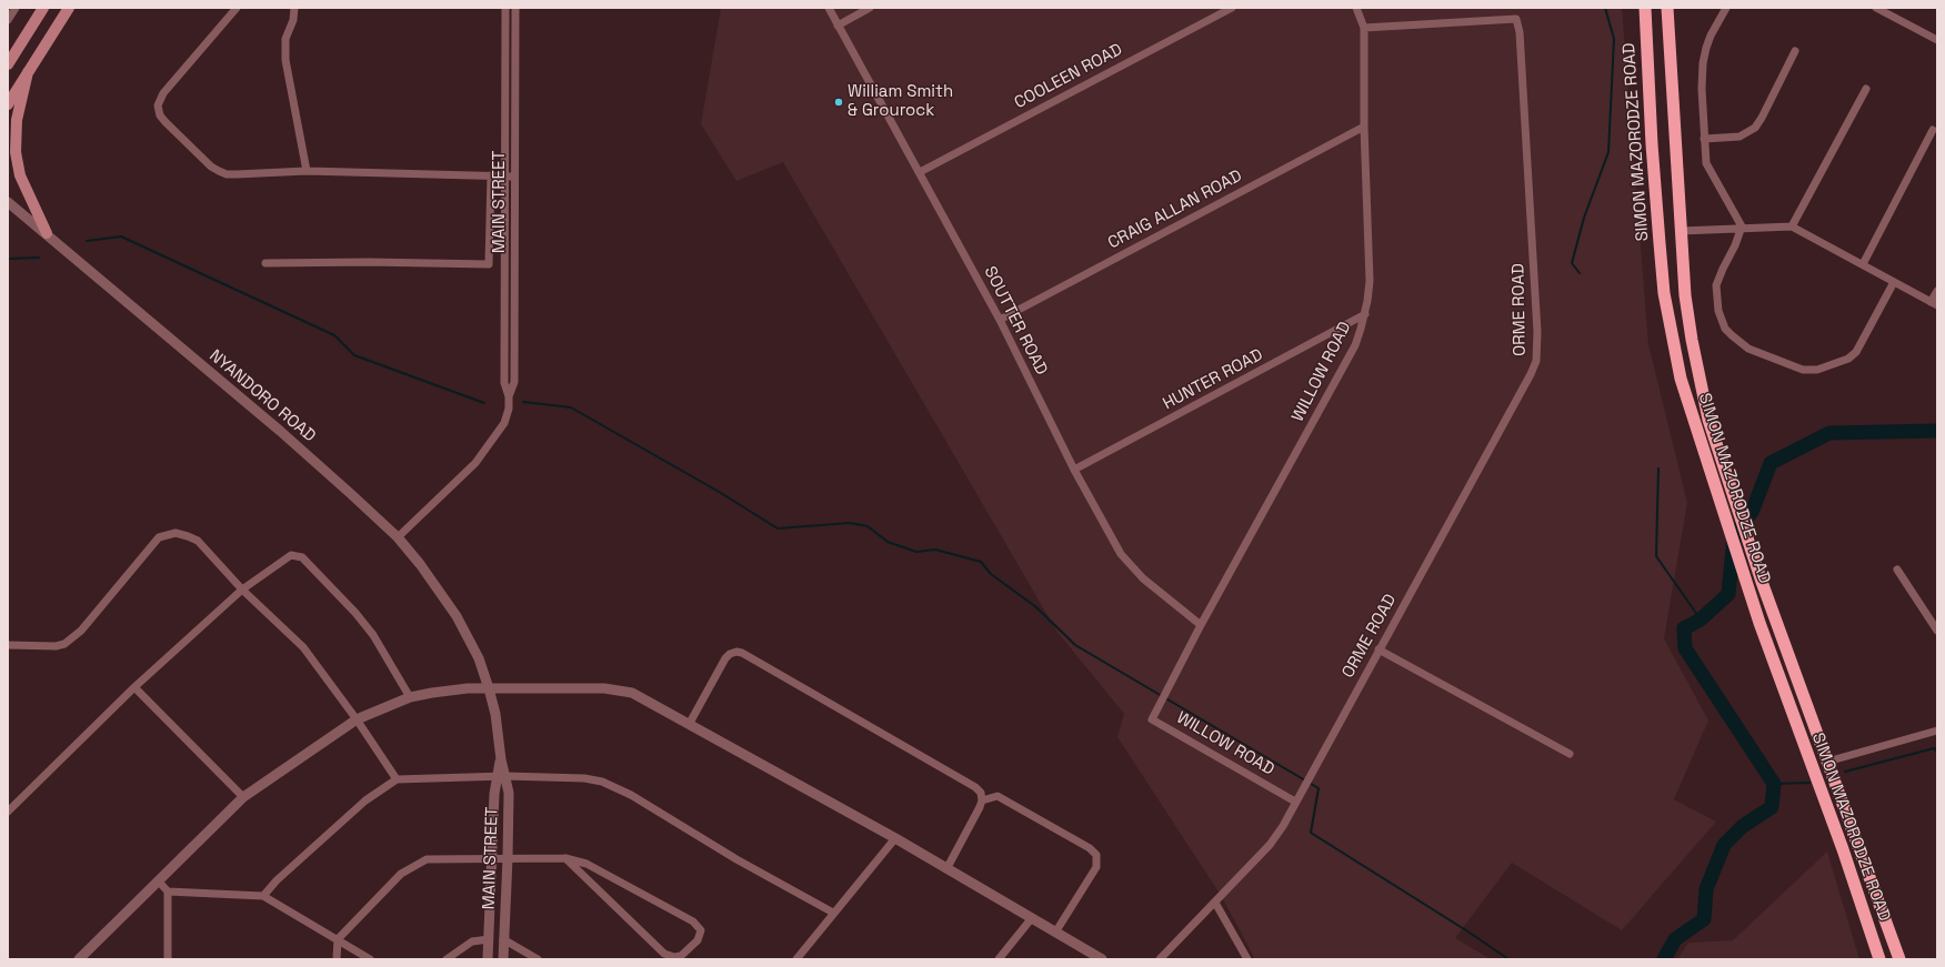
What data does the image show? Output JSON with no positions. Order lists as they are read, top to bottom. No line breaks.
{"streets":{"highway":["SIMON MAZORODZE ROAD"],"street":["COOLEEN ROAD","MAIN STREET","CRAIG ALLAN ROAD","ORME ROAD","SOUTTER ROAD","WILLOW ROAD","HUNTER ROAD","NYANDORO ROAD"]},"crossings":[["COOLEEN ROAD","SOUTTER ROAD"],["MAIN STREET","NYANDORO ROAD"],["CRAIG ALLAN ROAD","SOUTTER ROAD"],["CRAIG ALLAN ROAD","WILLOW ROAD"],["ORME ROAD","WILLOW ROAD"],["SOUTTER ROAD","WILLOW ROAD"],["SOUTTER ROAD","HUNTER ROAD"],["WILLOW ROAD","HUNTER ROAD"]],"places":["William Smith & Grourock"]}
